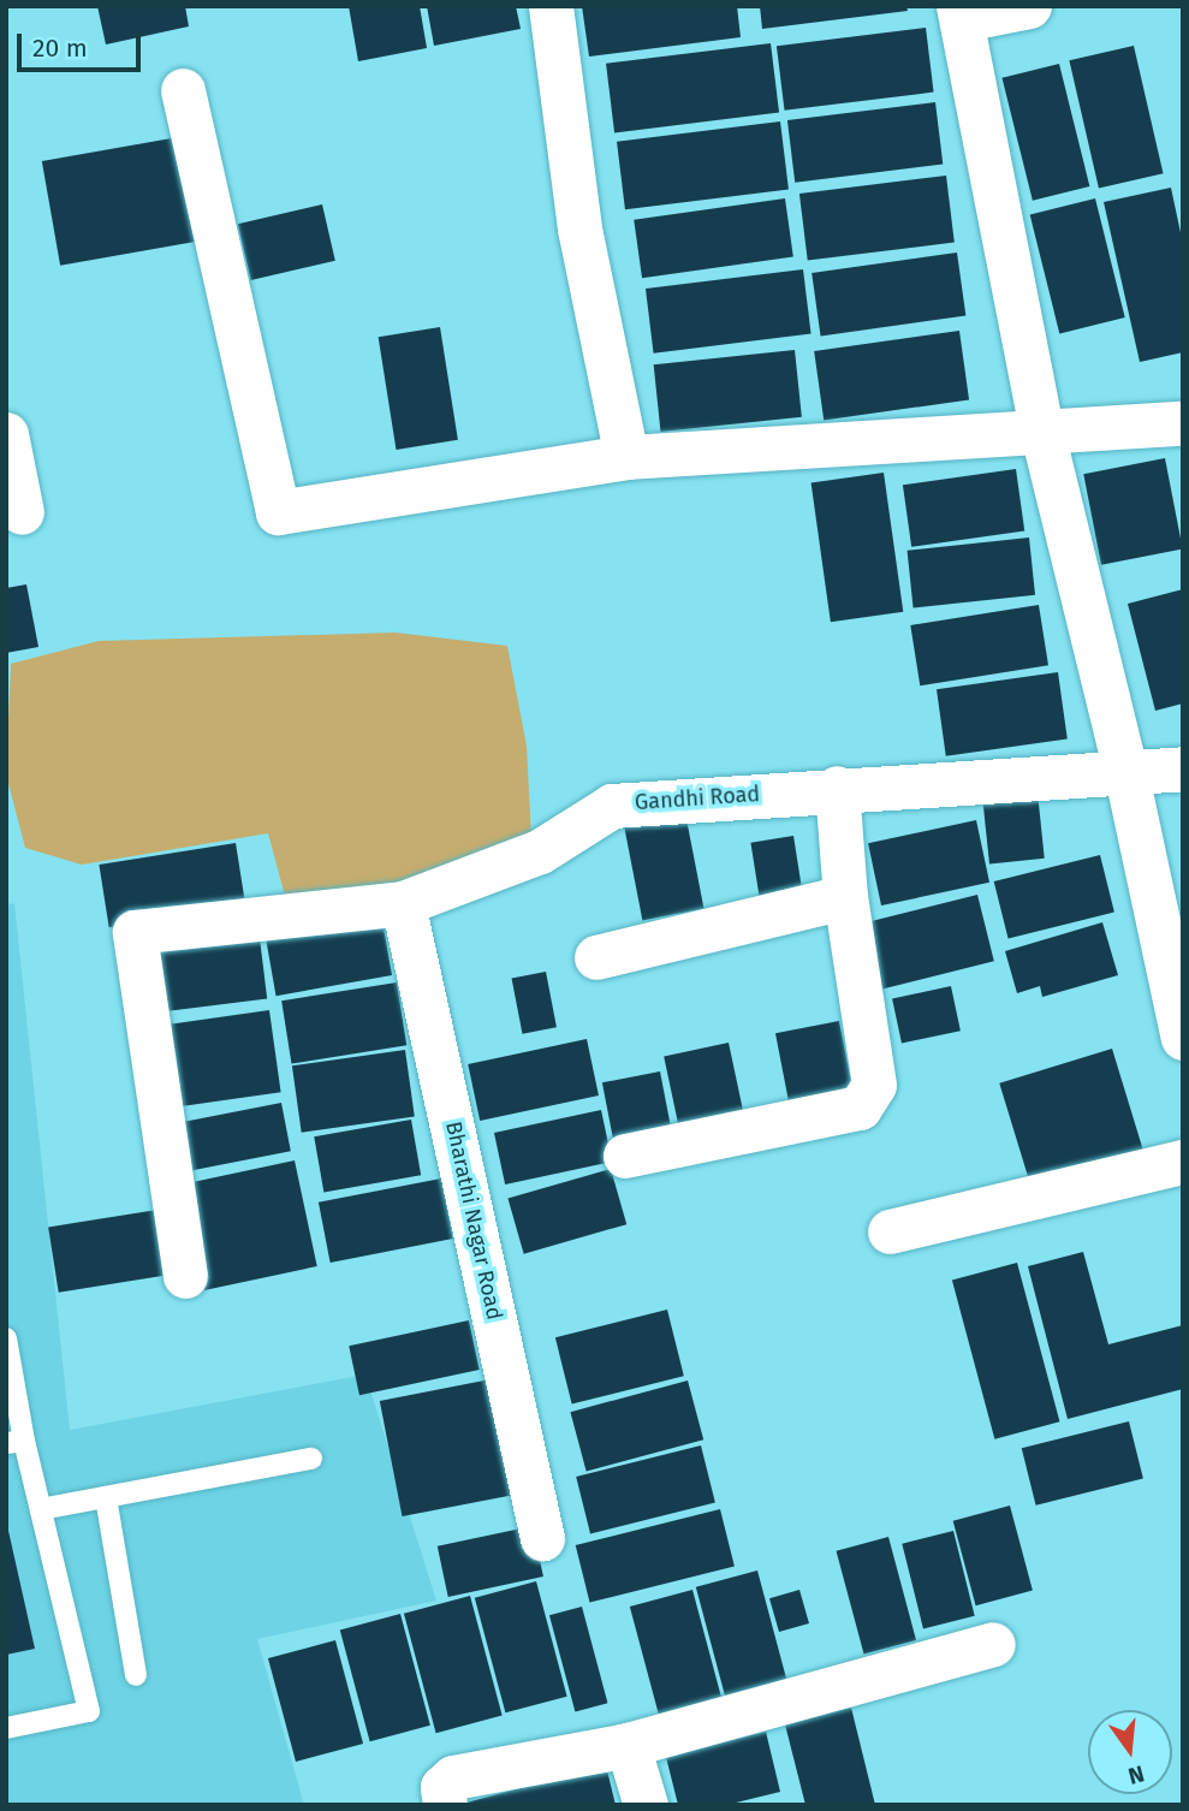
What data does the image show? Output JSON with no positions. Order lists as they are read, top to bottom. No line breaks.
{"streets":{"street":["Gandhi Road","Bharathi Nagar Road"]},"crossings":[["Gandhi Road","Bharathi Nagar Road"]],"scale_bar":"20 m","north":"bottom"}
